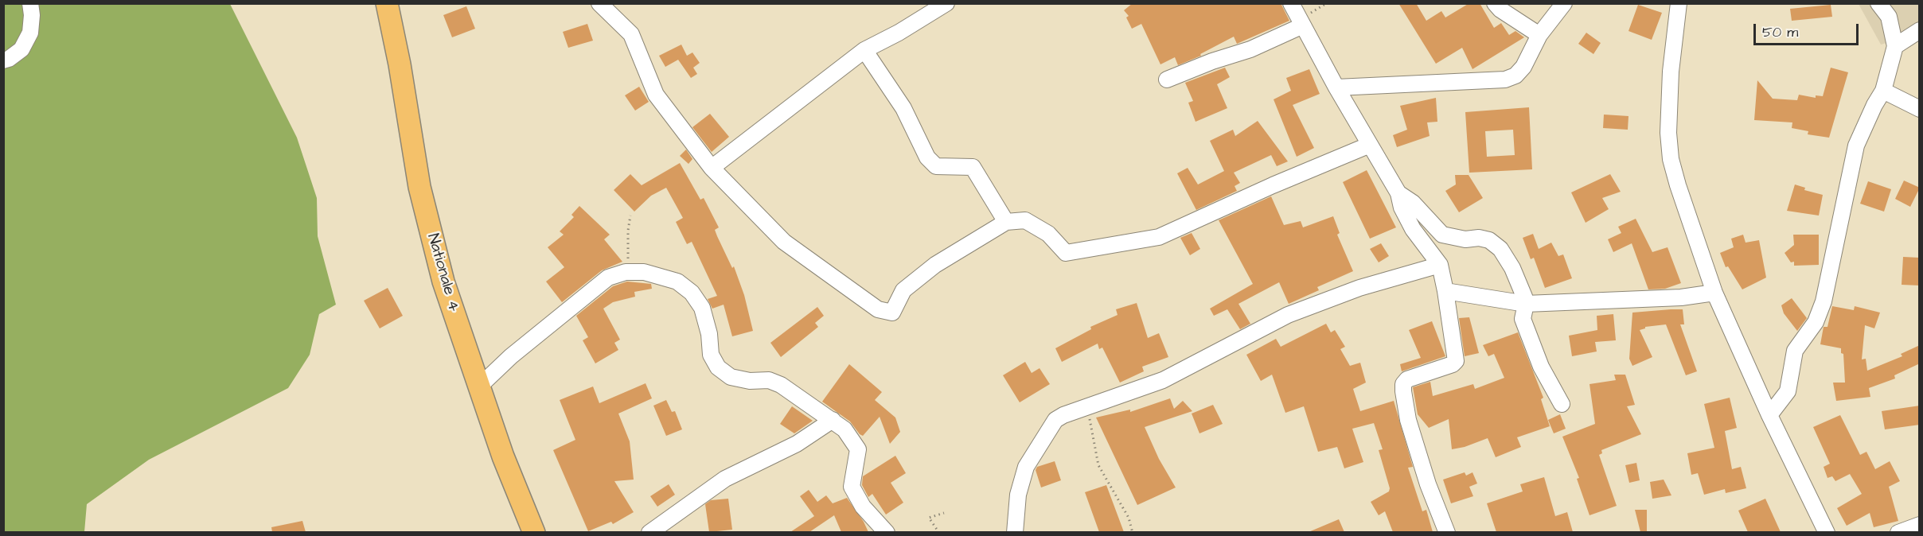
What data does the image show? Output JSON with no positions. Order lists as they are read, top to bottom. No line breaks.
{"streets":{"highway":["Nationale 4"]},"scale_bar":"50 m"}
